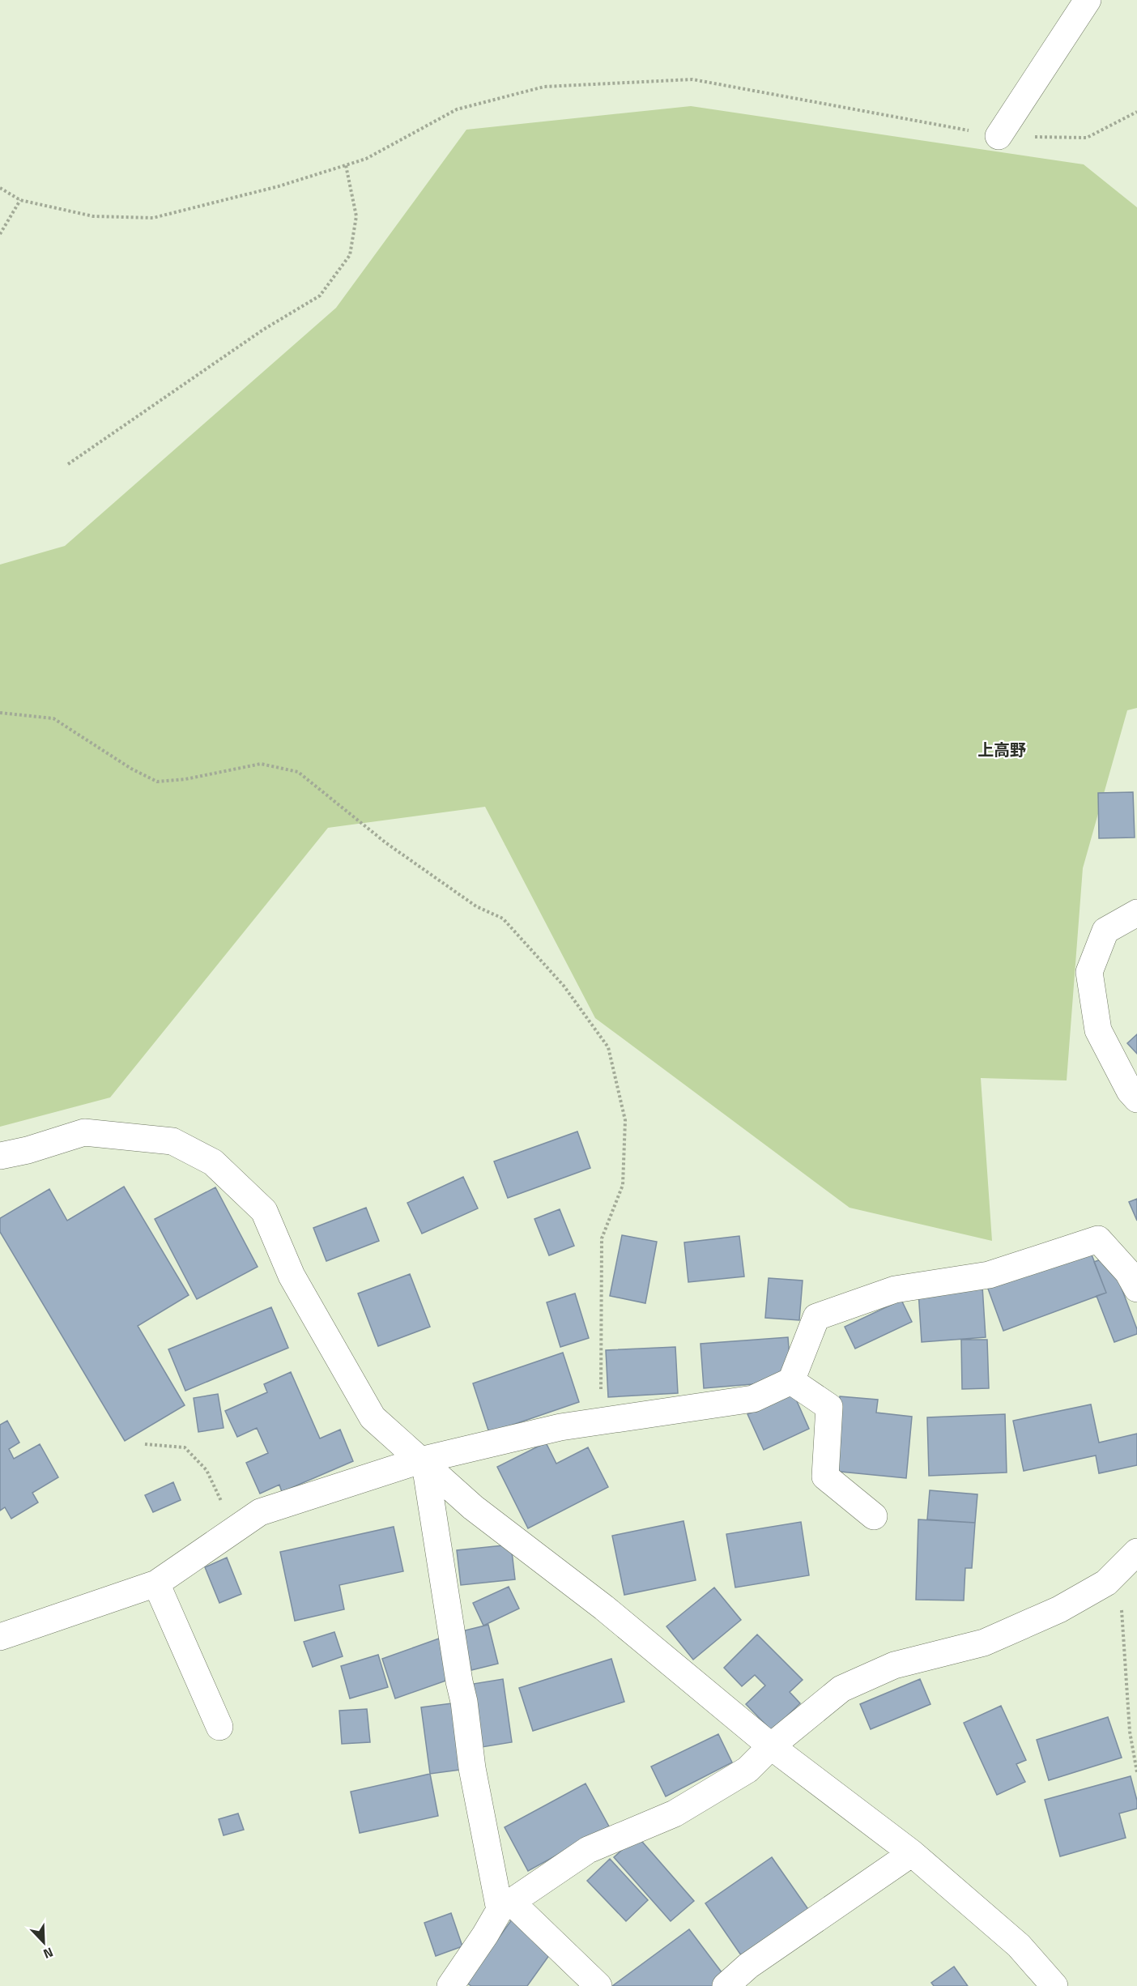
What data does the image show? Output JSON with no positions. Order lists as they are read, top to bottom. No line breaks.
{"districts":["上高野"],"north":"bottom right"}
